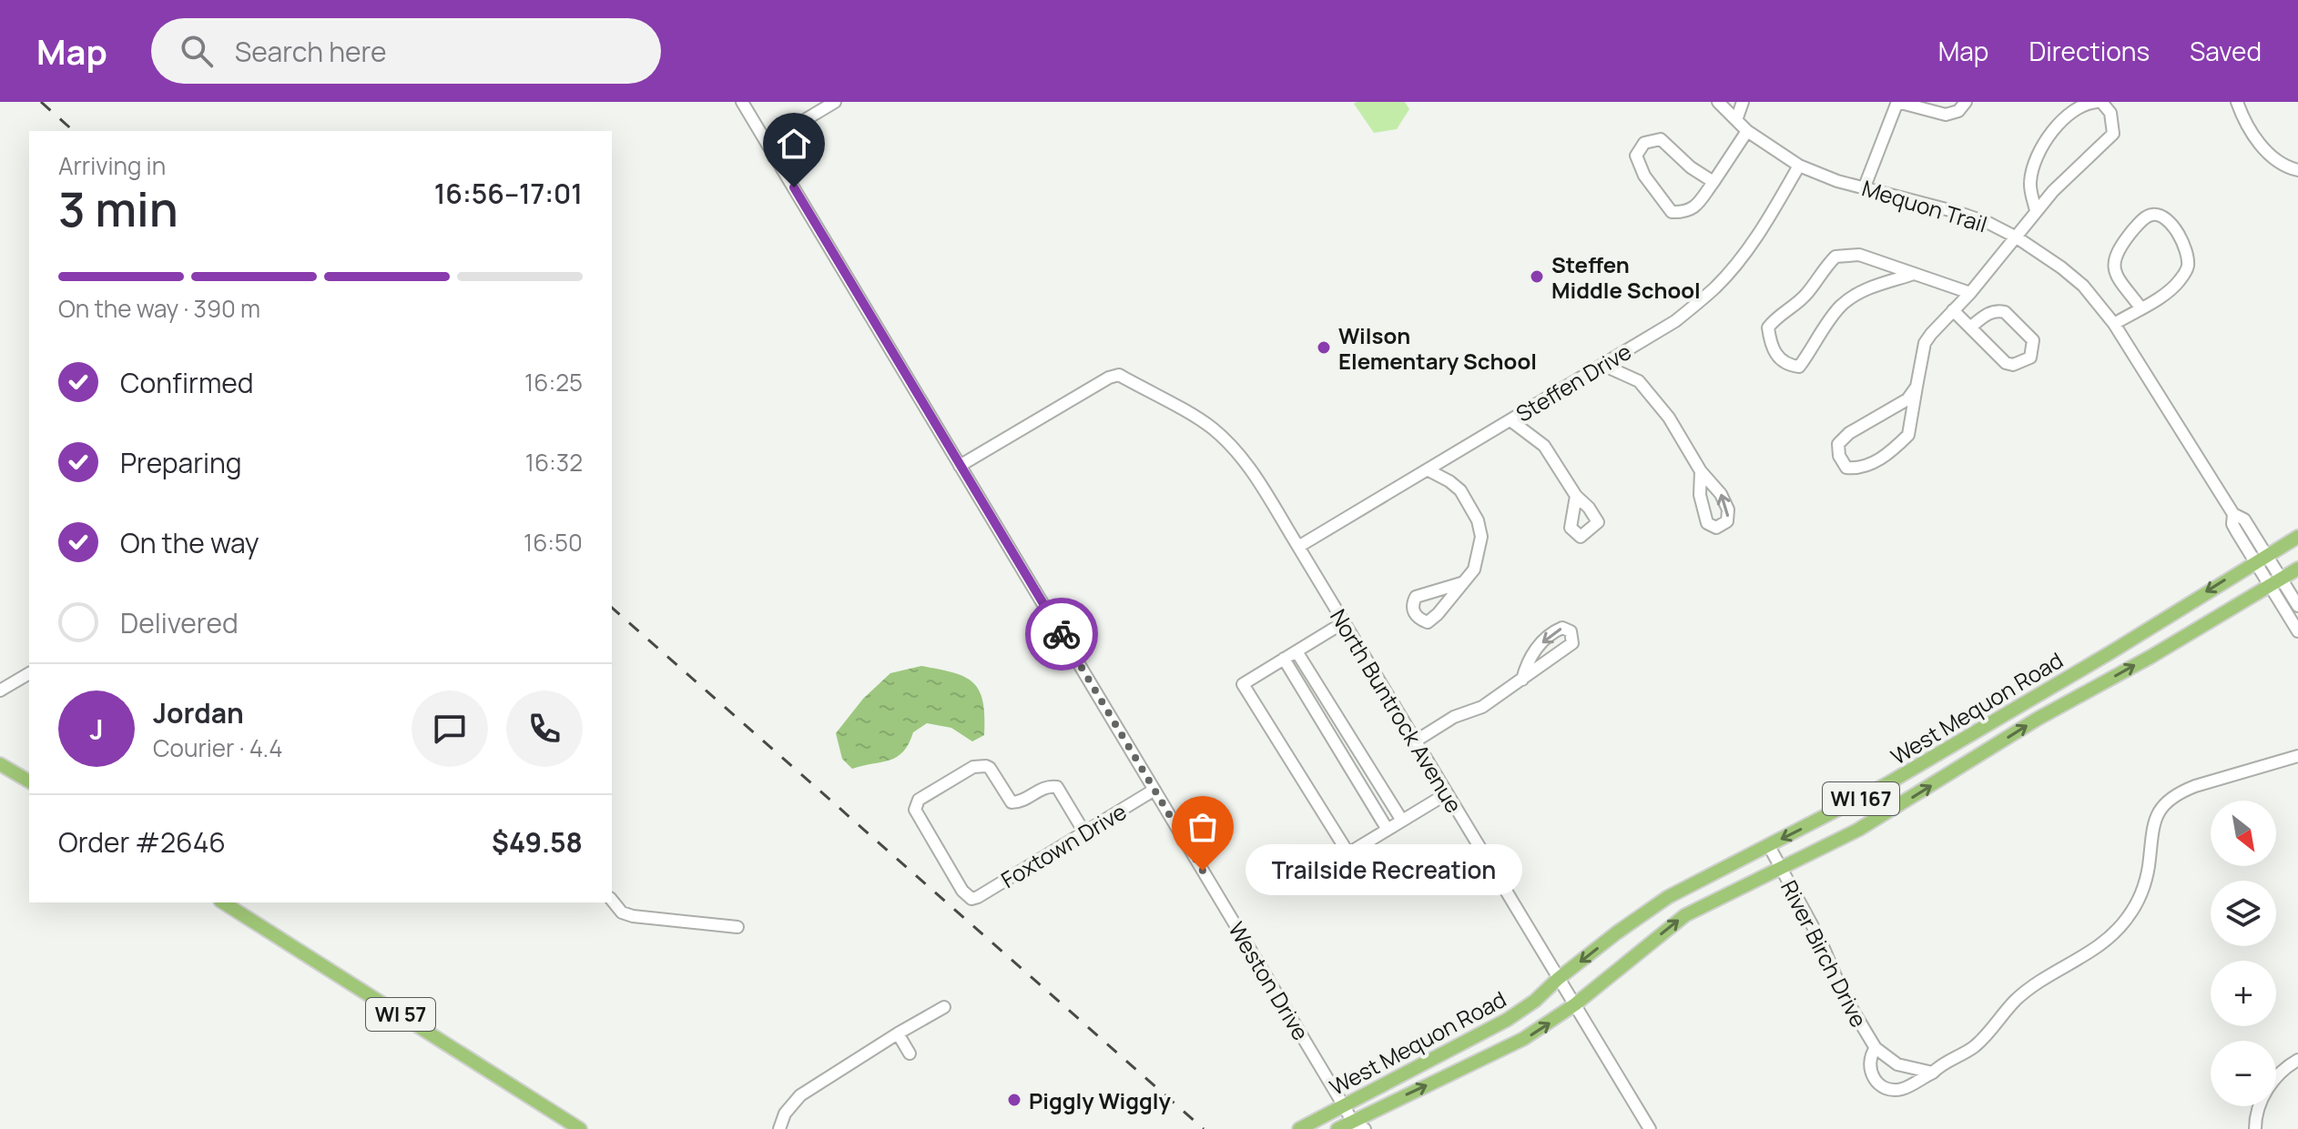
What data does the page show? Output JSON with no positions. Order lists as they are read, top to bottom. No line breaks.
{"streets":{"main road":["West Mequon Road","WI 167","WI 57"],"street":["Mequon Trail","Steffen Drive","North Buntrock Avenue","Foxtown Drive","River Birch Drive","Weston Drive"]},"crossings":[["Mequon Trail","Steffen Drive"],["Mequon Trail","West Mequon Road"],["Steffen Drive","North Buntrock Avenue"],["West Mequon Road","North Buntrock Avenue"],["West Mequon Road","River Birch Drive"],["West Mequon Road","Weston Drive"],["North Buntrock Avenue","Weston Drive"],["Foxtown Drive","Weston Drive"]],"places":["Steffen Middle School","Wilson Elementary School","Trailside Recreation","Piggly Wiggly"],"north":"bottom right","page":{"header":"Map","search":"Search here","nav":["Map","Directions","Saved"],"heading":["3 min","Arriving in","16:56–17:01"],"panel":["Jordan","Courier · 4.4","Order #2646","$49.58"],"bar":"On the way · 390 m","list":[["Confirmed","16:25"],["Preparing","16:32"],["On the way","16:50"],"Delivered"],"round":"J","map_buttons":["+","−"],"bubble":"Trailside Recreation"}}
